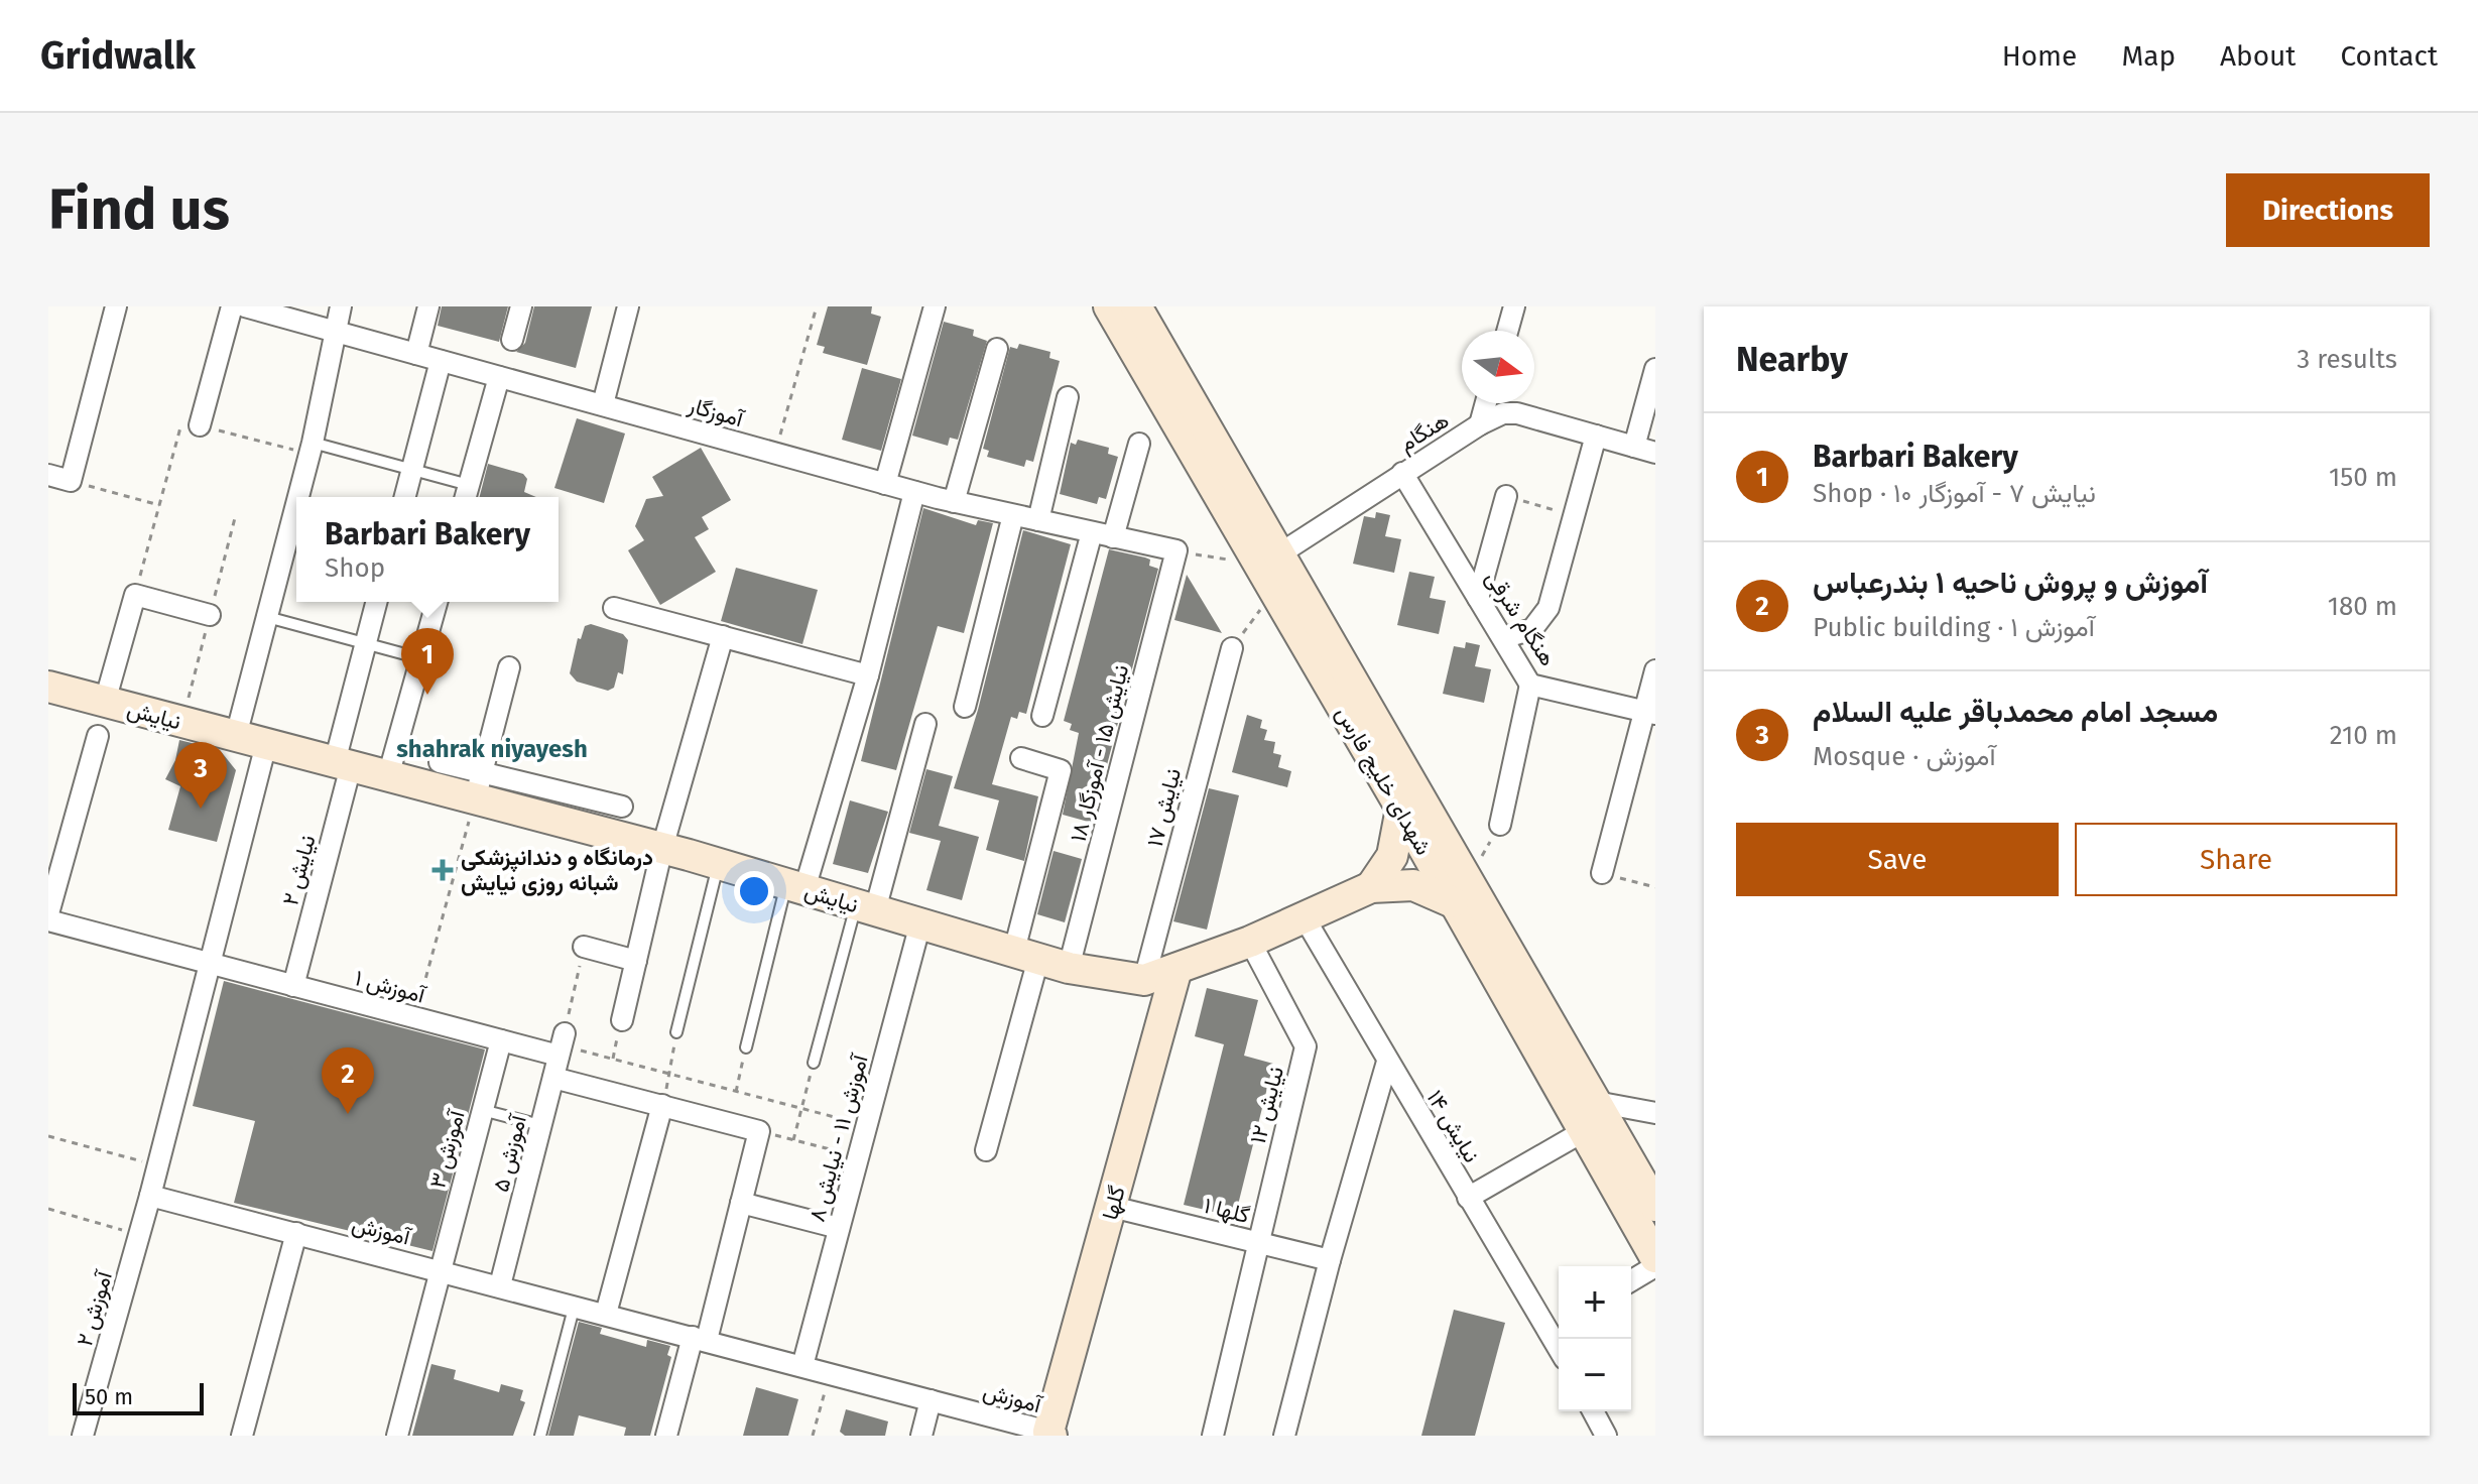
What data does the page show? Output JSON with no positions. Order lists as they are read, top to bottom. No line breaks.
{"streets":{"street":["آموزگار","هنگام","هنگام شرقی","نیایش","نیایش ۱۵ - آموزگار ۱۸","شهدای خلیج فارس","نیایش ۱۷","نیایش ۲","آموزش ۱","نیایش ۱۲","نیایش ۱۴","آموزش ۱۱ - نیایش ۸","آموزش ۳","آموزش ۵","گلها","گلها ۱","آموزش","آموزش ۲"]},"crossings":[["آموزگار","نیایش ۱۵ - آموزگار ۱۸"],["هنگام","هنگام شرقی"],["هنگام","شهدای خلیج فارس"],["نیایش","نیایش ۱۵ - آموزگار ۱۸"],["نیایش","شهدای خلیج فارس"],["نیایش","نیایش ۱۷"],["نیایش","نیایش ۲"],["نیایش","نیایش ۱۲"],["نیایش","نیایش ۱۴"],["نیایش","آموزش ۱۱ - نیایش ۸"],["نیایش","گلها"],["نیایش ۲","آموزش ۱"],["آموزش ۱","آموزش ۳"],["آموزش ۱","آموزش ۵"],["نیایش ۱۲","گلها ۱"],["آموزش ۱۱ - نیایش ۸","آموزش"],["آموزش ۳","آموزش"],["آموزش ۵","آموزش"],["گلها","گلها ۱"],["گلها","آموزش"],["آموزش","آموزش ۲"]],"districts":["shahrak niyayesh"],"places":{"health":["درمانگاه و دندانپزشکی شبانه روزی نیایش"]},"scale_bar":"50 m","north":"right","page":{"header":"Gridwalk","nav":["Home","Map","About","Contact"],"buttons":["Directions",["Save","Share"]],"title":"Find us","heading":["Nearby","3 results"],"list":[{"mark":"1","name":"Barbari Bakery","note":"Shop · نیایش ۷ - آموزگار ۱۰","value":"150 m"},{"mark":"2","name":"آموزش و پروش ناحیه ۱ بندرعباس","note":"Public building · آموزش ۱","value":"180 m"},{"mark":"3","name":"مسجد امام محمدباقر علیه السلام","note":"Mosque · آموزش","value":"210 m"}],"popup":["Barbari Bakery","Shop"],"pins":["1","3","2"],"map_buttons":["+","−"],"scale":"50 m"}}
